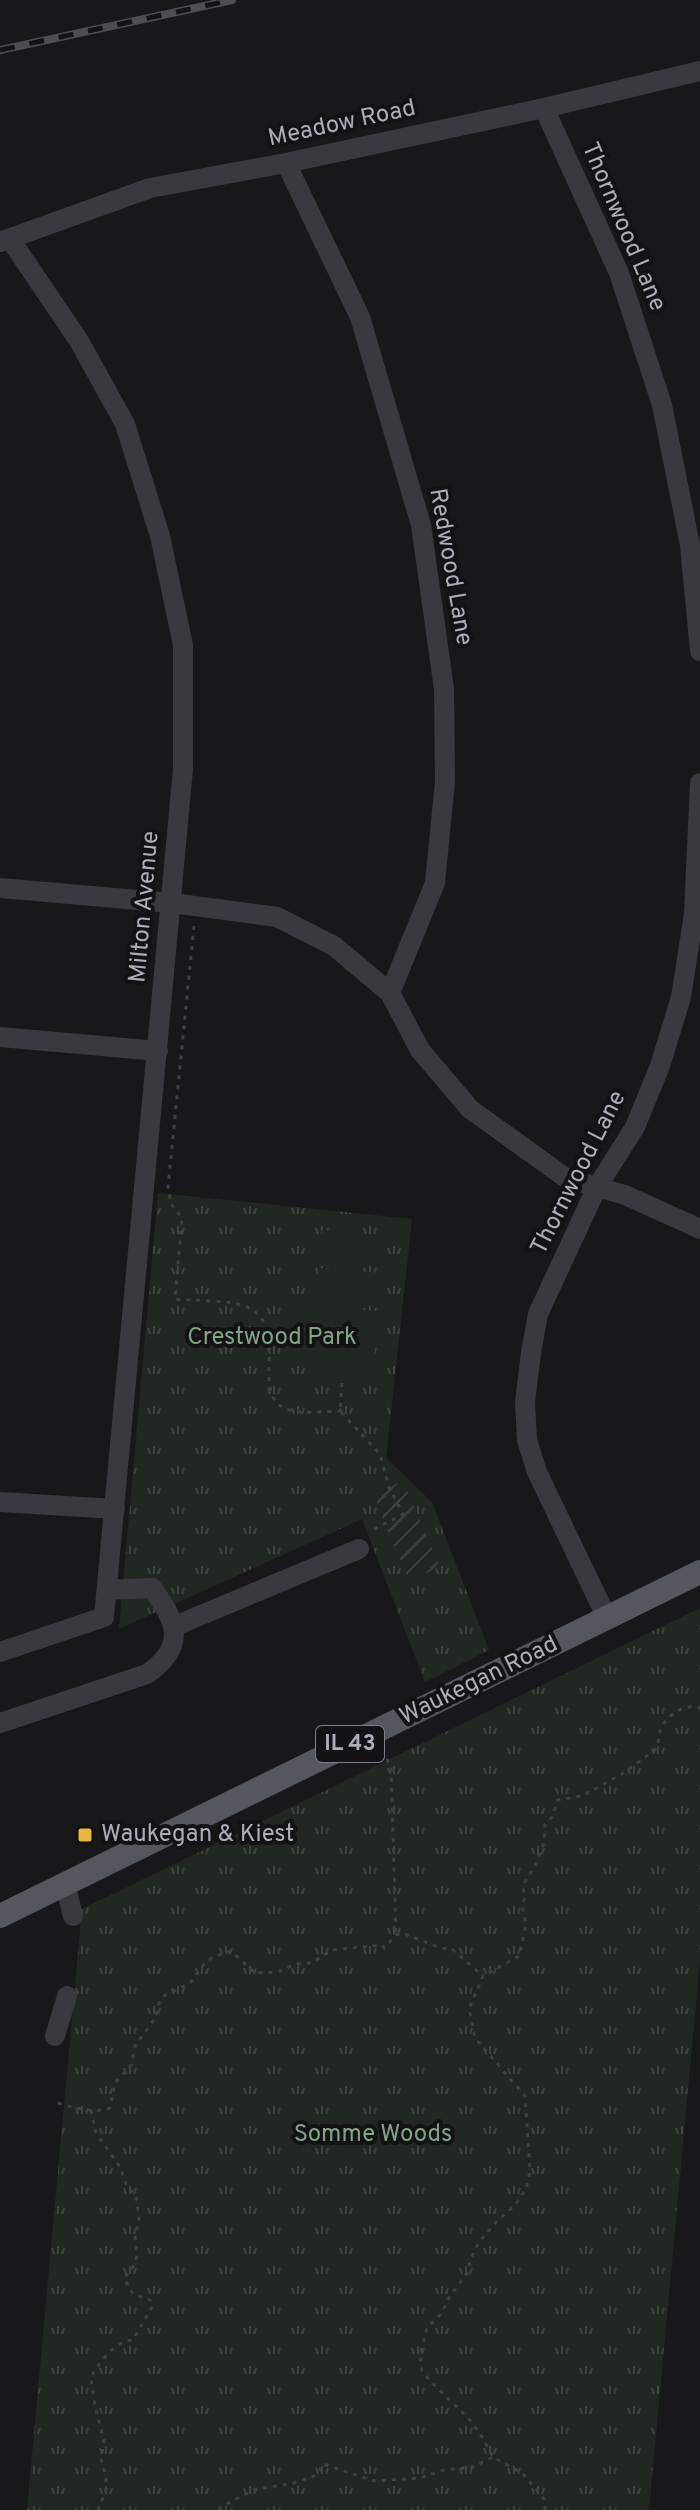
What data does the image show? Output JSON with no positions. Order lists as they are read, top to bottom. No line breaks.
{"streets":{"main road":["Waukegan Road","IL 43"],"street":["Meadow Road","Thornwood Lane","Redwood Lane","Milton Avenue"]},"crossings":[["Meadow Road","Thornwood Lane"],["Meadow Road","Redwood Lane"],["Meadow Road","Milton Avenue"],["Thornwood Lane","Waukegan Road"]],"parks":["Crestwood Park","Somme Woods"],"places":{"transit":["Waukegan & Kiest"]}}
